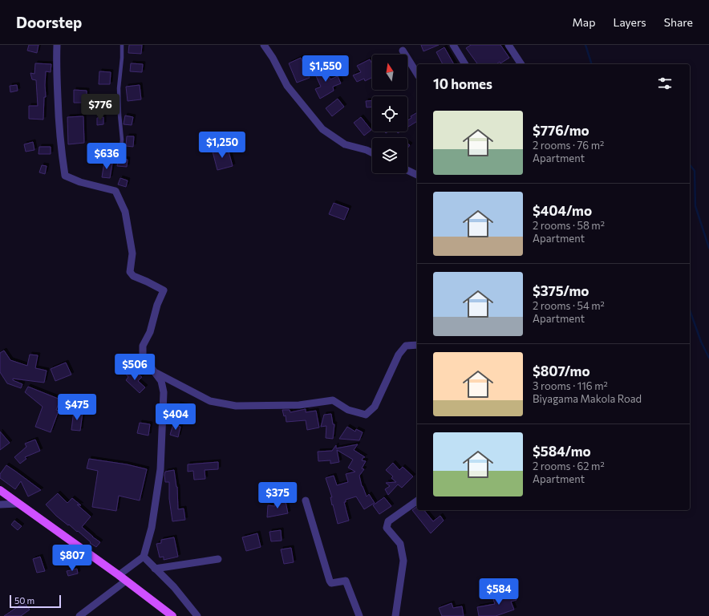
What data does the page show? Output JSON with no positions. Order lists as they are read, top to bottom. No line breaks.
{"scale_bar":"50 m","north":"top","page":{"header":"Doorstep","nav":["Map","Layers","Share"],"price":["$1,550","$776","$1,250","$636","$506","$475","$404","$375","$807","$584"],"heading":"10 homes","list":[{"name":"$776/mo","note":"2 rooms · 76 m² · Apartment"},{"name":"$404/mo","note":"2 rooms · 58 m² · Apartment"},{"name":"$375/mo","note":"2 rooms · 54 m² · Apartment"},{"name":"$807/mo","note":"3 rooms · 116 m² · Biyagama Makola Road"},{"name":"$584/mo","note":"2 rooms · 62 m² · Apartment"}],"scale":"50 m"}}
